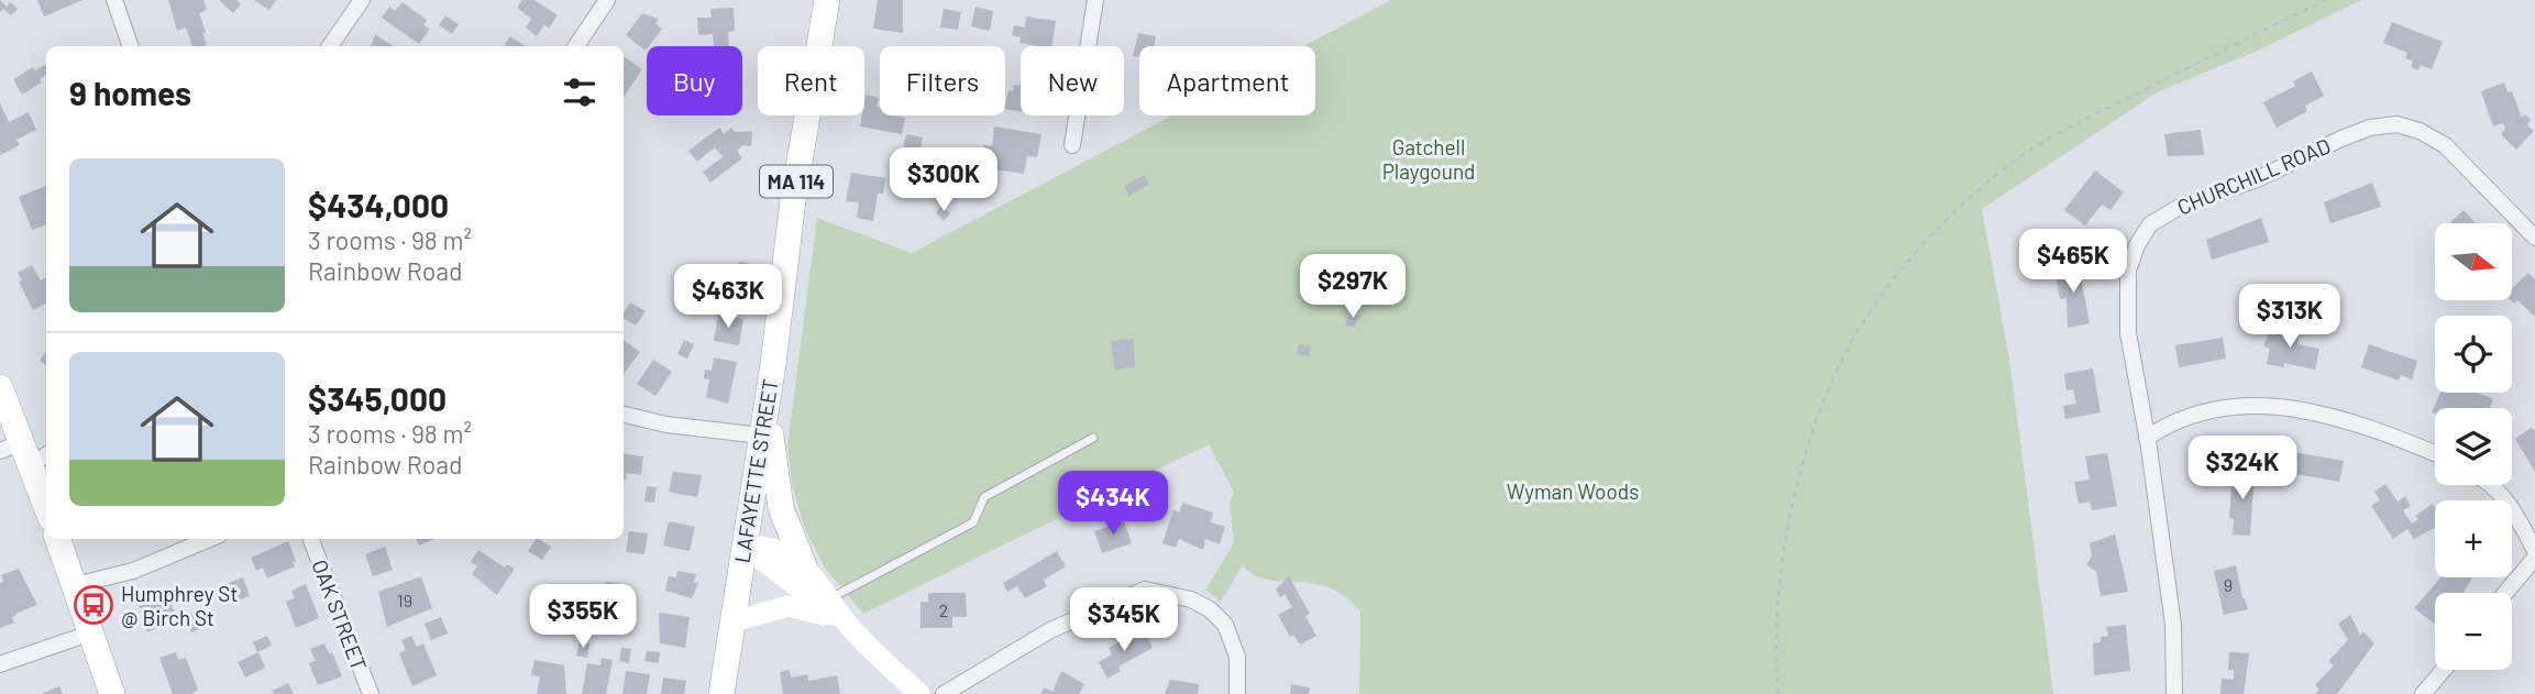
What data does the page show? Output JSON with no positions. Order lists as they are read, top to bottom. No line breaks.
{"streets":{"main road":["MA 114","LAFAYETTE STREET"],"street":["CHURCHILL ROAD","OAK STREET"]},"parks":["Gatchell Playgound","Wyman Woods"],"places":{"bus stop":["Humphrey St @ Birch St"]},"house_numbers":["9","19","2"],"north":"right","page":{"chip":["Buy","Rent","Filters","New","Apartment"],"heading":"9 homes","list":[{"name":"$434,000","note":"3 rooms · 98 m² · Rainbow Road"},{"name":"$345,000","note":"3 rooms · 98 m² · Rainbow Road"}],"price":["$300K","$465K","$297K","$463K","$313K","$324K","$434K","$355K","$345K"],"map_buttons":["+","−"]}}
